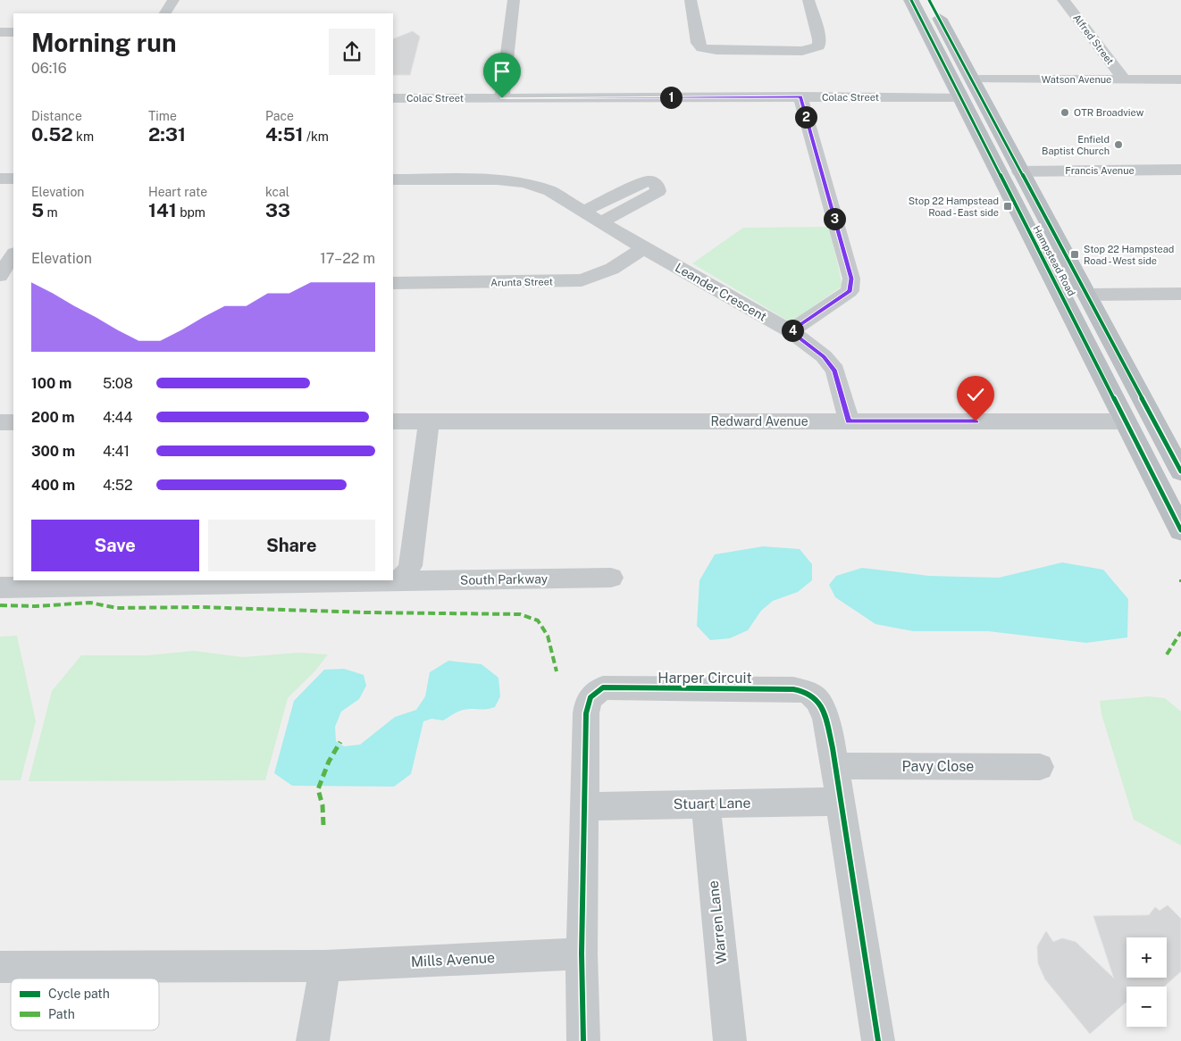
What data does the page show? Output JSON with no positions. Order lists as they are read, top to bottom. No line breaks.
{"streets":{"highway":["Hampstead Road"],"street":["Alfred Street","Watson Avenue","Colac Street","Francis Avenue","Arunta Street","Leander Crescent","Redward Avenue","South Parkway","Harper Circuit","Pavy Close","Stuart Lane","Warren Lane","Mills Avenue"]},"crossings":[["Alfred Street","Watson Avenue"],["Watson Avenue","Hampstead Road"],["Colac Street","Hampstead Road"],["Francis Avenue","Hampstead Road"],["Hampstead Road","Redward Avenue"],["Arunta Street","Leander Crescent"],["Leander Crescent","Redward Avenue"],["Harper Circuit","Pavy Close"],["Harper Circuit","Stuart Lane"],["Harper Circuit","Mills Avenue"],["Stuart Lane","Warren Lane"]],"places":{"other":["OTR Broadview","Enfield Baptist Church"],"transit":["Stop 22 Hampstead Road - East side","Stop 22 Hampstead Road - West side"]},"legend":["Cycle path","Path"],"page":{"heading":["Morning run","06:16"],"pins":["1","2","3","4"],"stats":[["Distance","0.52 km"],["Time","2:31"],["Pace","4:51 /km"],["Elevation","5 m"],["Heart rate","141 bpm"],["kcal","33"]],"chart":["Elevation","17–22 m"],"list":[{"name":"100 m","note":"5:08"},{"name":"200 m","note":"4:44"},{"name":"300 m","note":"4:41"},{"name":"400 m","note":"4:52"}],"buttons":["Save","Share"],"map_buttons":["+","−"]}}
